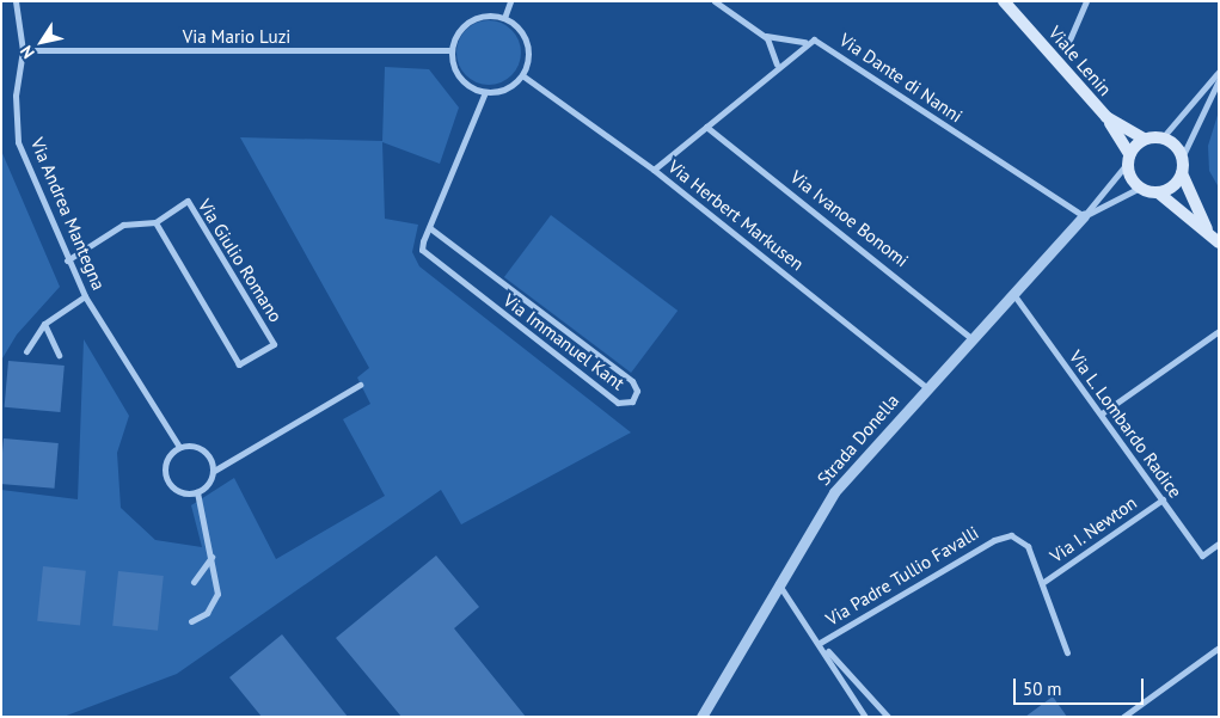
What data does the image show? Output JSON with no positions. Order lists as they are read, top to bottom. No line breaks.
{"streets":{"main road":["Viale Lenin"],"street":["Via Mario Luzi","Via Dante di Nanni","Via Andrea Mantegna","Via Herbert Markusen","Via Ivanoe Bonomi","Via Giulio Romano","Via Immanuel Kant","Via L. Lombardo Radice","Strada Donella","Via I. Newton","Via Padre Tullio Favalli"]},"crossings":[["Via Mario Luzi","Via Andrea Mantegna"],["Via Mario Luzi","Via Herbert Markusen"],["Via Mario Luzi","Via Immanuel Kant"],["Via Dante di Nanni","Strada Donella"],["Via Andrea Mantegna","Via Giulio Romano"],["Via Herbert Markusen","Via Immanuel Kant"],["Via Herbert Markusen","Strada Donella"],["Via Ivanoe Bonomi","Strada Donella"],["Via L. Lombardo Radice","Strada Donella"],["Via L. Lombardo Radice","Via I. Newton"],["Via I. Newton","Via Padre Tullio Favalli"]],"scale_bar":"50 m","north":"bottom left"}
